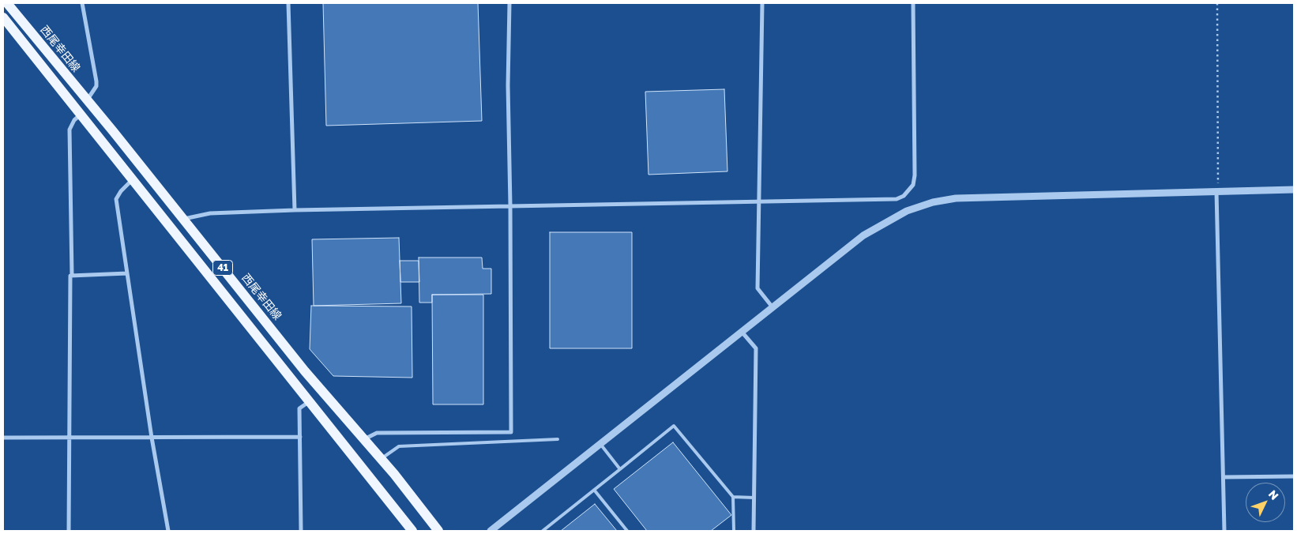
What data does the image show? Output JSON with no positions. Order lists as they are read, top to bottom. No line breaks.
{"streets":{"main road":["西尾幸田線","41"]},"north":"top right"}
